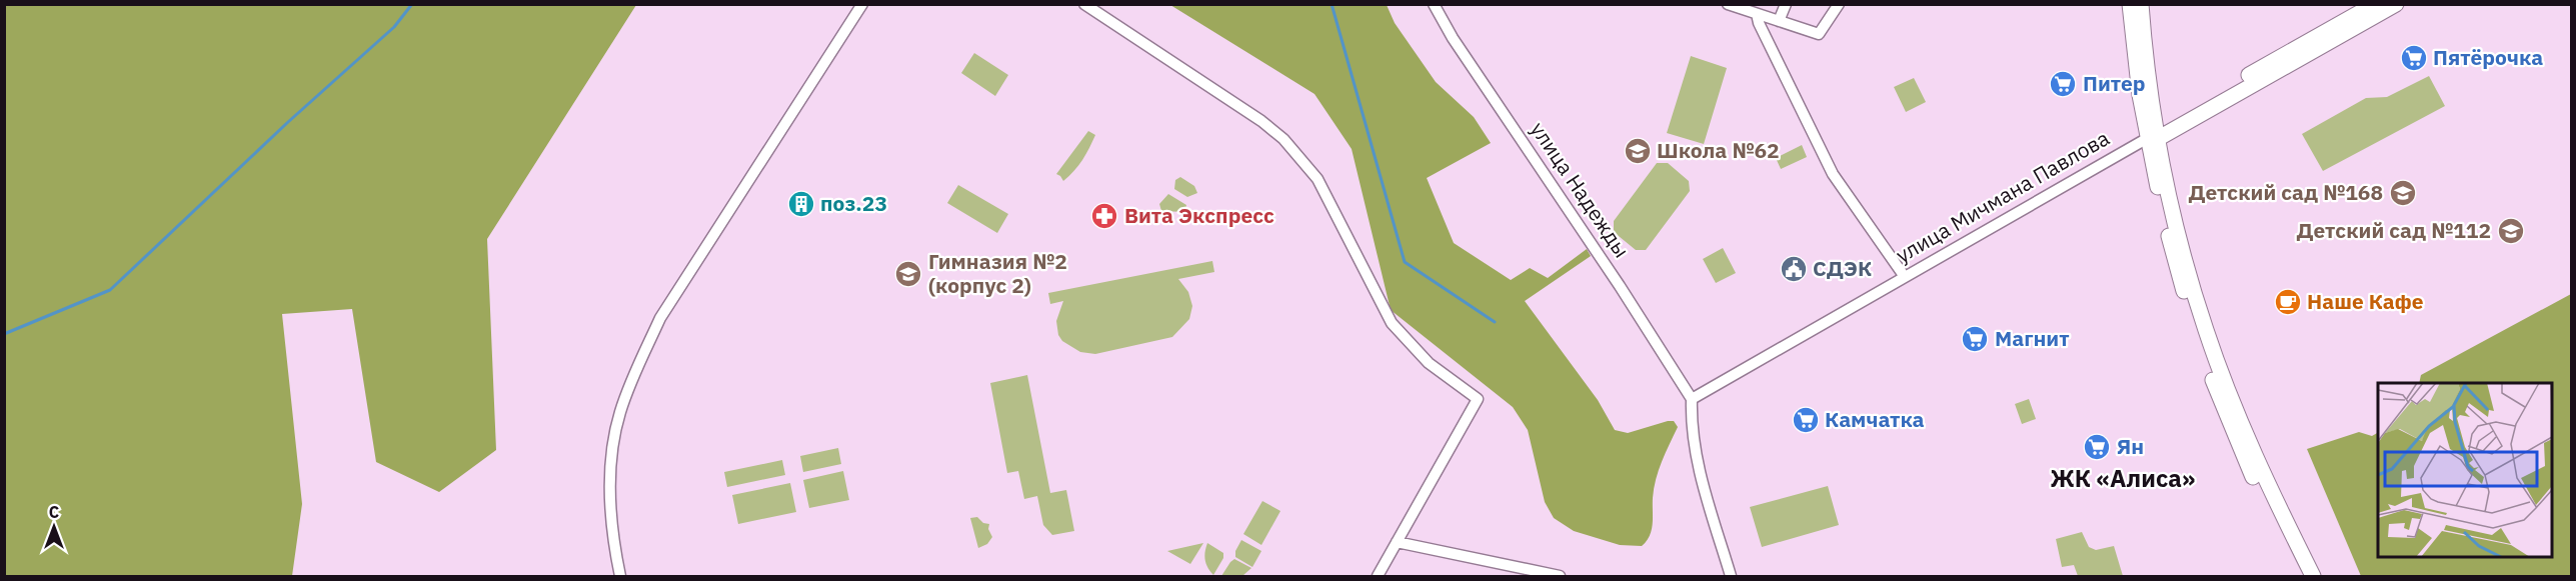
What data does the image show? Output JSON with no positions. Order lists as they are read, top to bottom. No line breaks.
{"streets":{"main road":["улица Мичмана Павлова"],"street":["улица Надежды"]},"crossings":[["улица Надежды","улица Мичмана Павлова"]],"districts":["ЖК «Алиса»"],"places":{"supermarket":["Пятёрочка","Питер","Магнит","Камчатка","Ян"],"school or university":["Школа №62","Детский сад №168","Детский сад №112","Гимназия №2 (корпус 2)"],"building":["поз.23"],"pharmacy":["Вита Экспресс"],"public building":["СДЭК"],"cafe":["Наше Кафе"]},"north":"top"}
